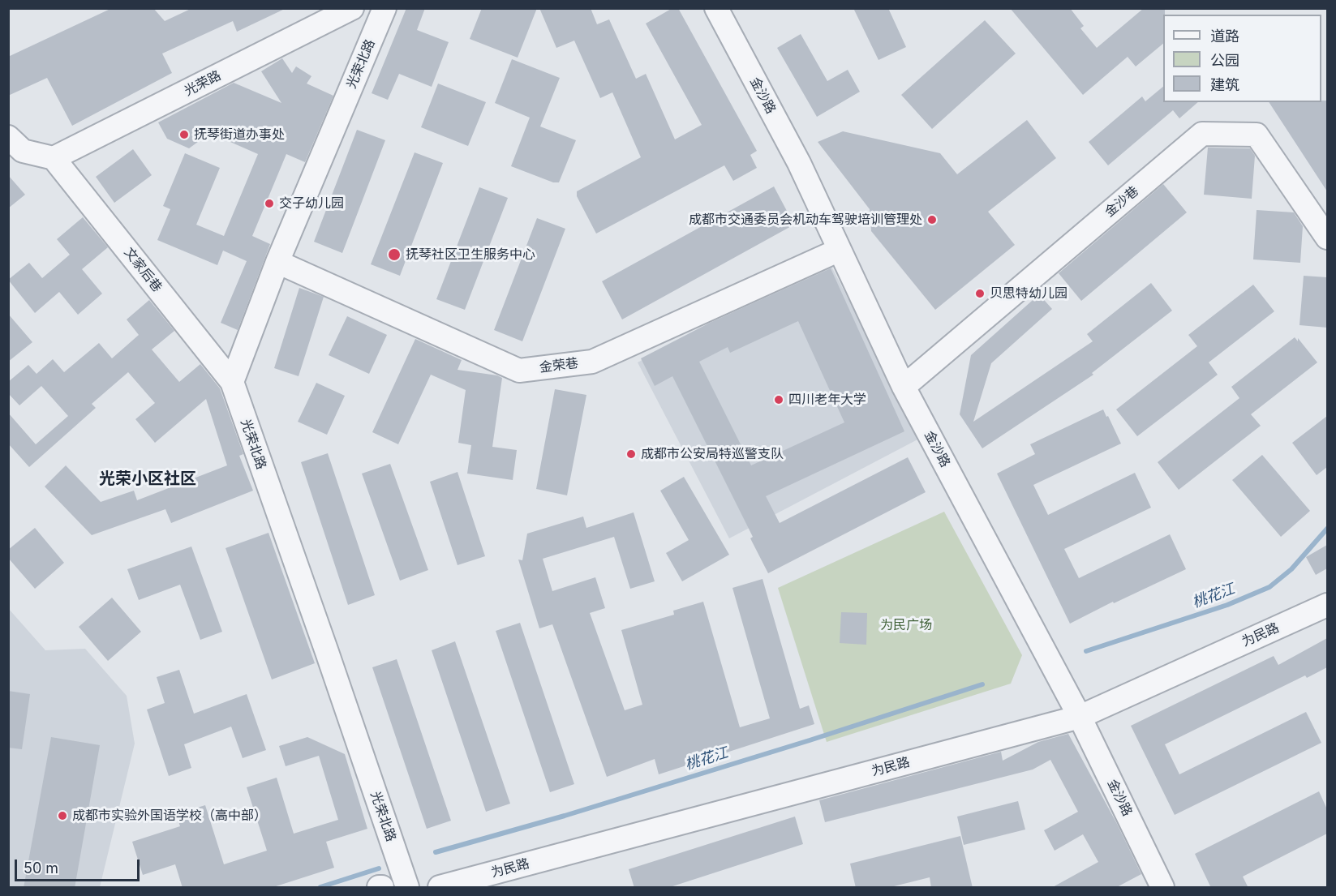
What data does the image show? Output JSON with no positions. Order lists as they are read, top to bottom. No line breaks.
{"streets":{"street":["光荣北路","光荣路","金沙路","金沙巷","文家后巷","金荣巷","为民路"]},"crossings":[["光荣北路","文家后巷"],["光荣北路","金荣巷"],["光荣路","文家后巷"],["金沙路","金沙巷"],["金沙路","金荣巷"],["金沙路","为民路"]],"districts":["光荣小区社区"],"water":["桃花江"],"parks":["为民广场"],"places":["抚琴街道办事处","交子幼儿园","成都市交通委员会机动车驾驶培训管理处","抚琴社区卫生服务中心","贝思特幼儿园","四川老年大学","成都市公安局特巡警支队","成都市实验外国语学校（高中部）"],"legend":["道路","公园","建筑"],"scale_bar":"50 m"}
